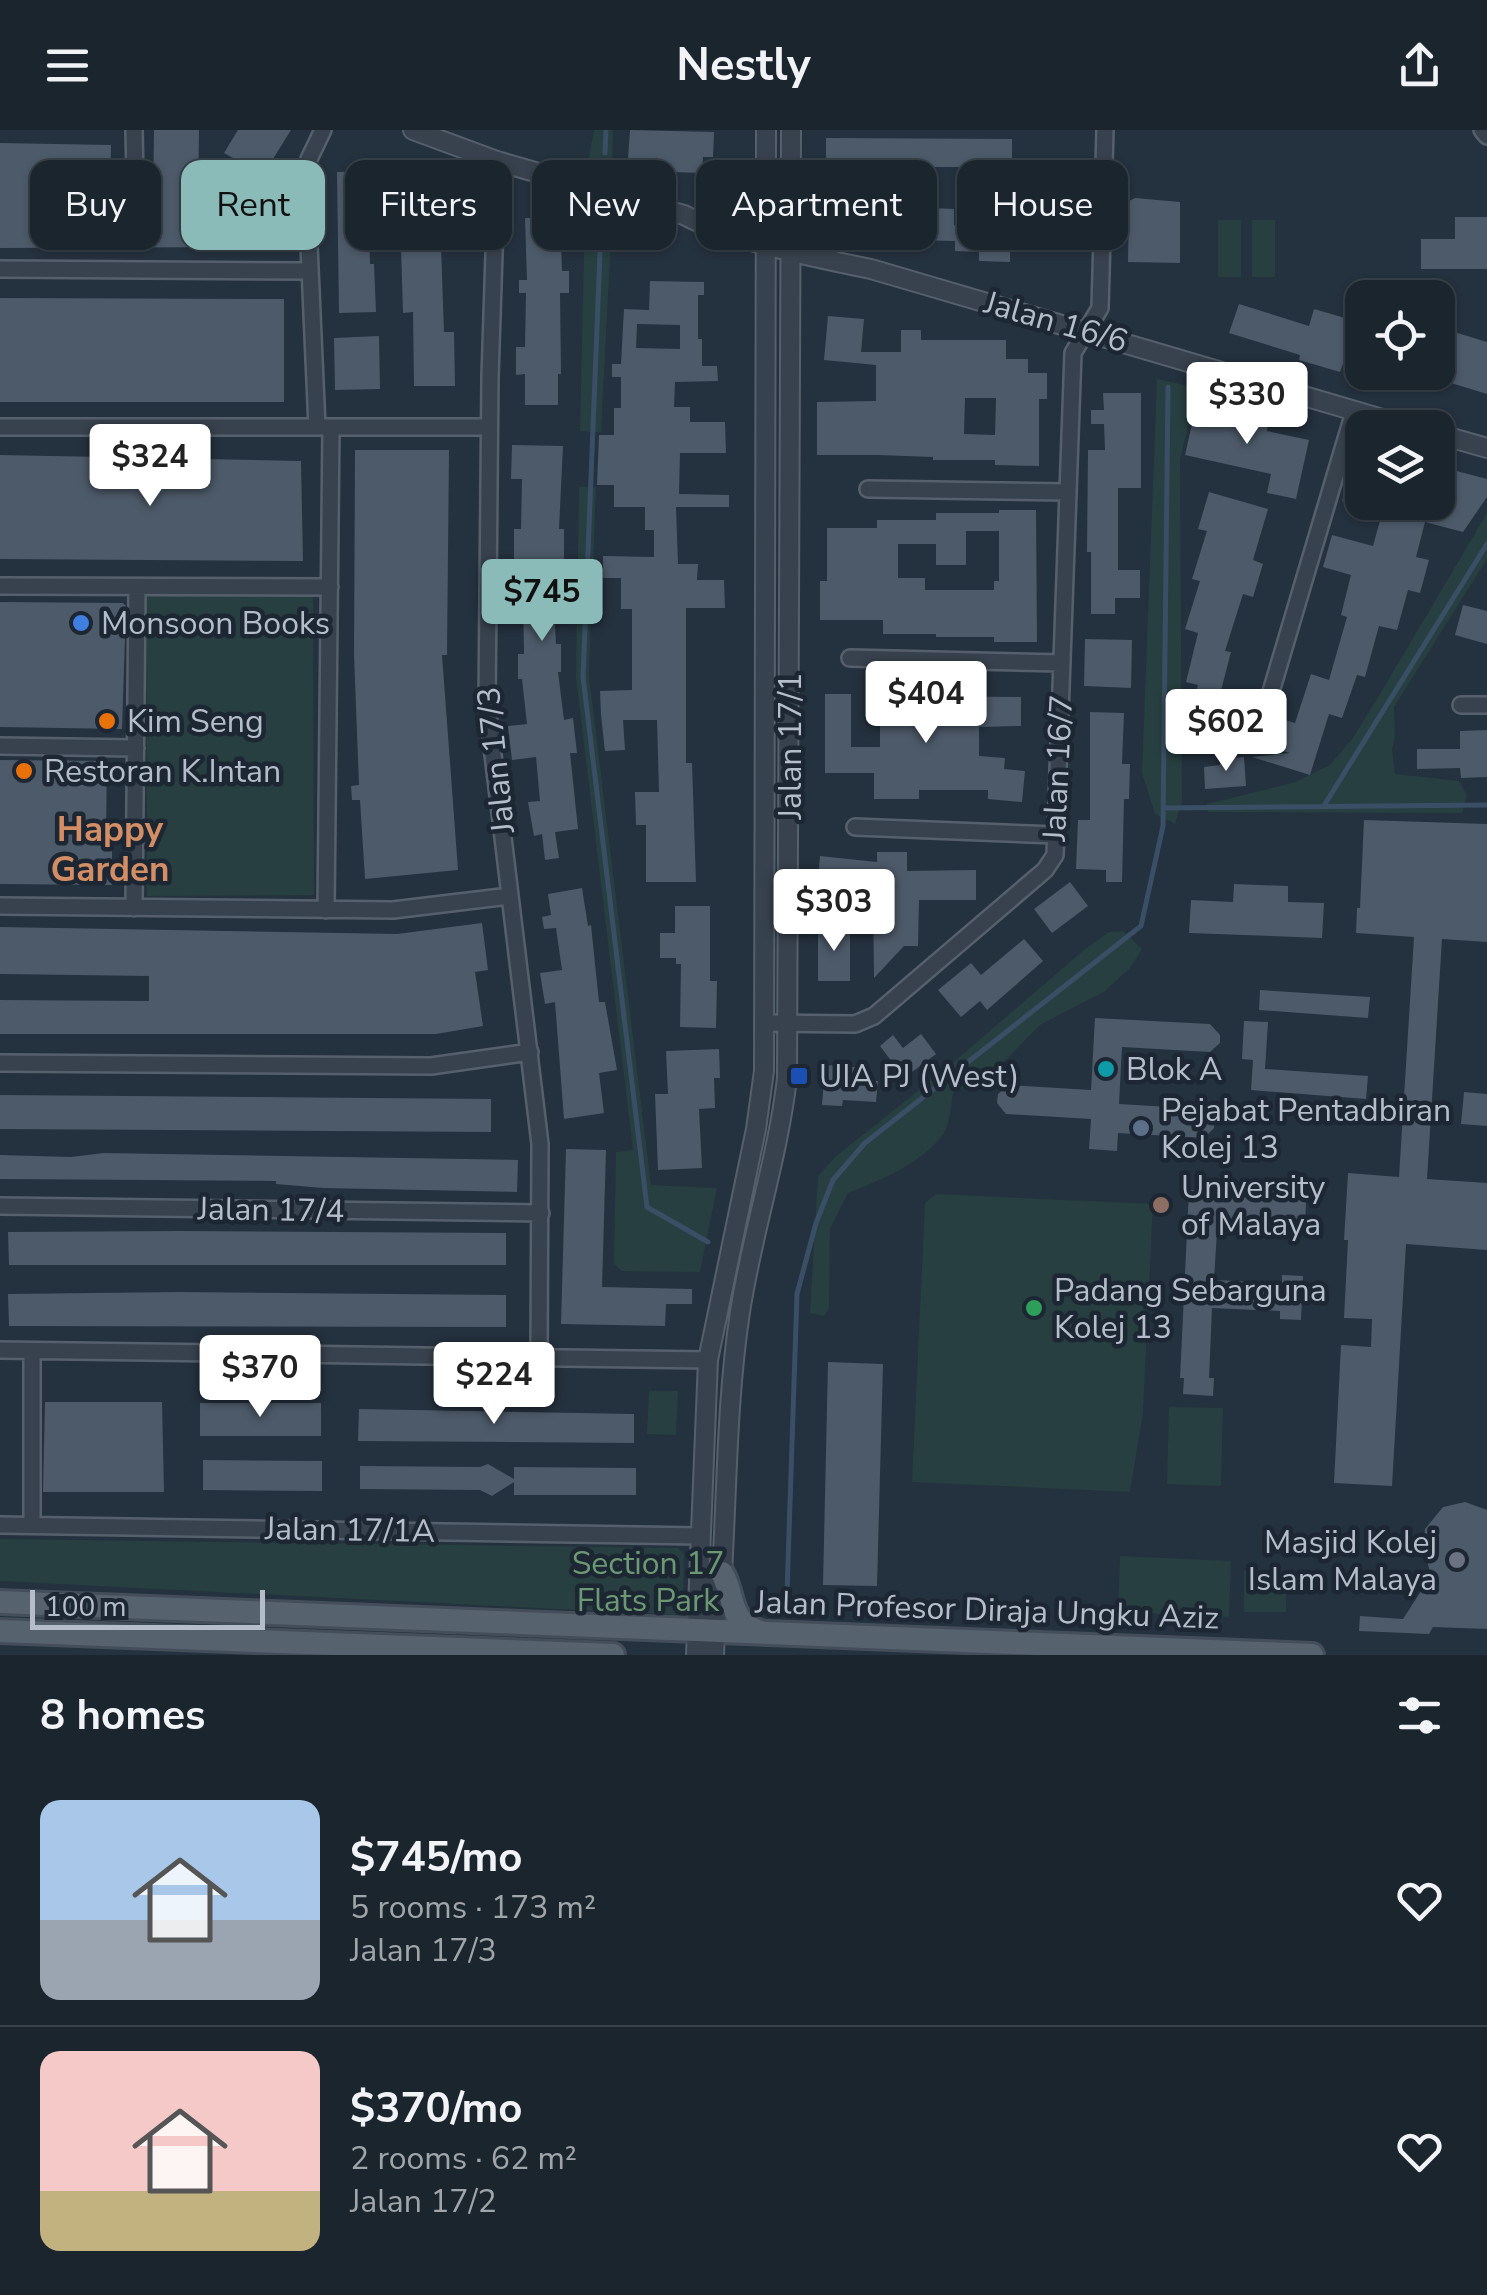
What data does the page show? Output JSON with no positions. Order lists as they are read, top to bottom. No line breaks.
{"streets":{"main road":["Jalan Profesor Diraja Ungku Aziz"],"street":["Jalan 16/6","Jalan 17/1","Jalan 17/3","Jalan 16/7","Jalan 17/4","Jalan 17/1A"]},"crossings":[["Jalan 16/6","Jalan 16/7"],["Jalan 17/1","Jalan 16/7"],["Jalan 17/1","Jalan 17/1A"],["Jalan 17/1","Jalan Profesor Diraja Ungku Aziz"],["Jalan 17/3","Jalan 17/4"]],"districts":["Happy Garden"],"parks":["Section 17 Flats Park"],"places":{"other":["Monsoon Books","Kim Seng","Restoran K.Intan","Blok A","Pejabat Pentadbiran Kolej 13","University of Malaya","Padang Sebarguna Kolej 13","Masjid Kolej Islam Malaya"],"transit":["UIA PJ (West)"]},"scale_bar":"100 m","page":{"header":"Nestly","chip":["Buy","Rent","Filters","New","Apartment","House"],"price":["$330","$324","$745","$404","$602","$303","$370","$224"],"scale":"100 m","heading":"8 homes","list":[{"name":"$745/mo","note":"5 rooms · 173 m² · Jalan 17/3"},{"name":"$370/mo","note":"2 rooms · 62 m² · Jalan 17/2"}]}}
